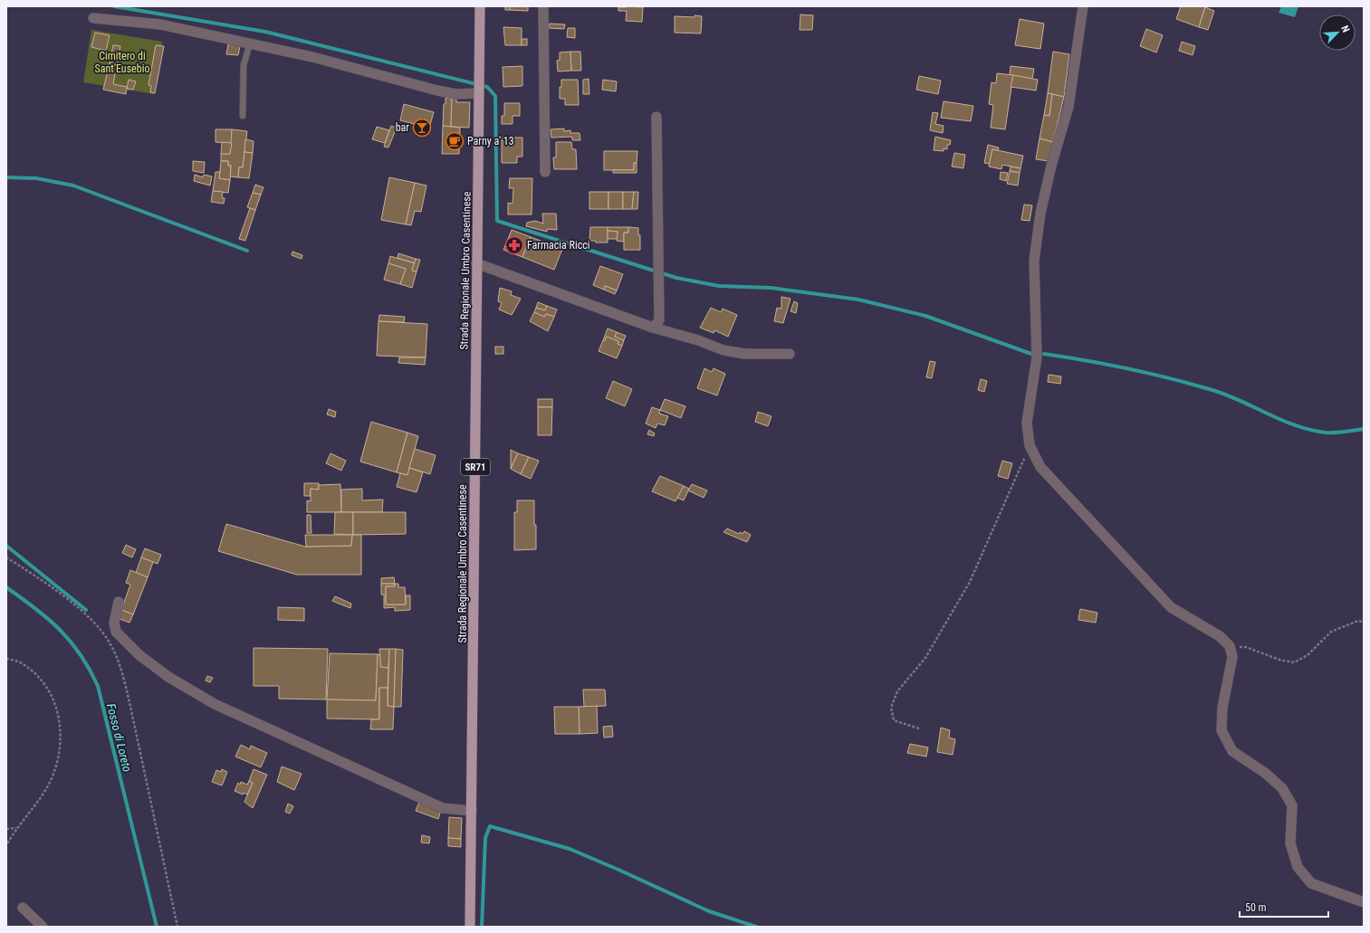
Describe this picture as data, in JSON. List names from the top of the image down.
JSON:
{
  "streets": {
    "main road": ["Strada Regionale Umbro Casentinese", "SR71"]
  },
  "water": ["Fosso di Loreto"],
  "parks": ["Cimitero di Sant'Eusebio"],
  "places": {
    "bar": ["bar"],
    "cafe": ["Parny a' 13"],
    "pharmacy": ["Farmacia Ricci"]
  },
  "scale_bar": "50 m",
  "north": "top right"
}
